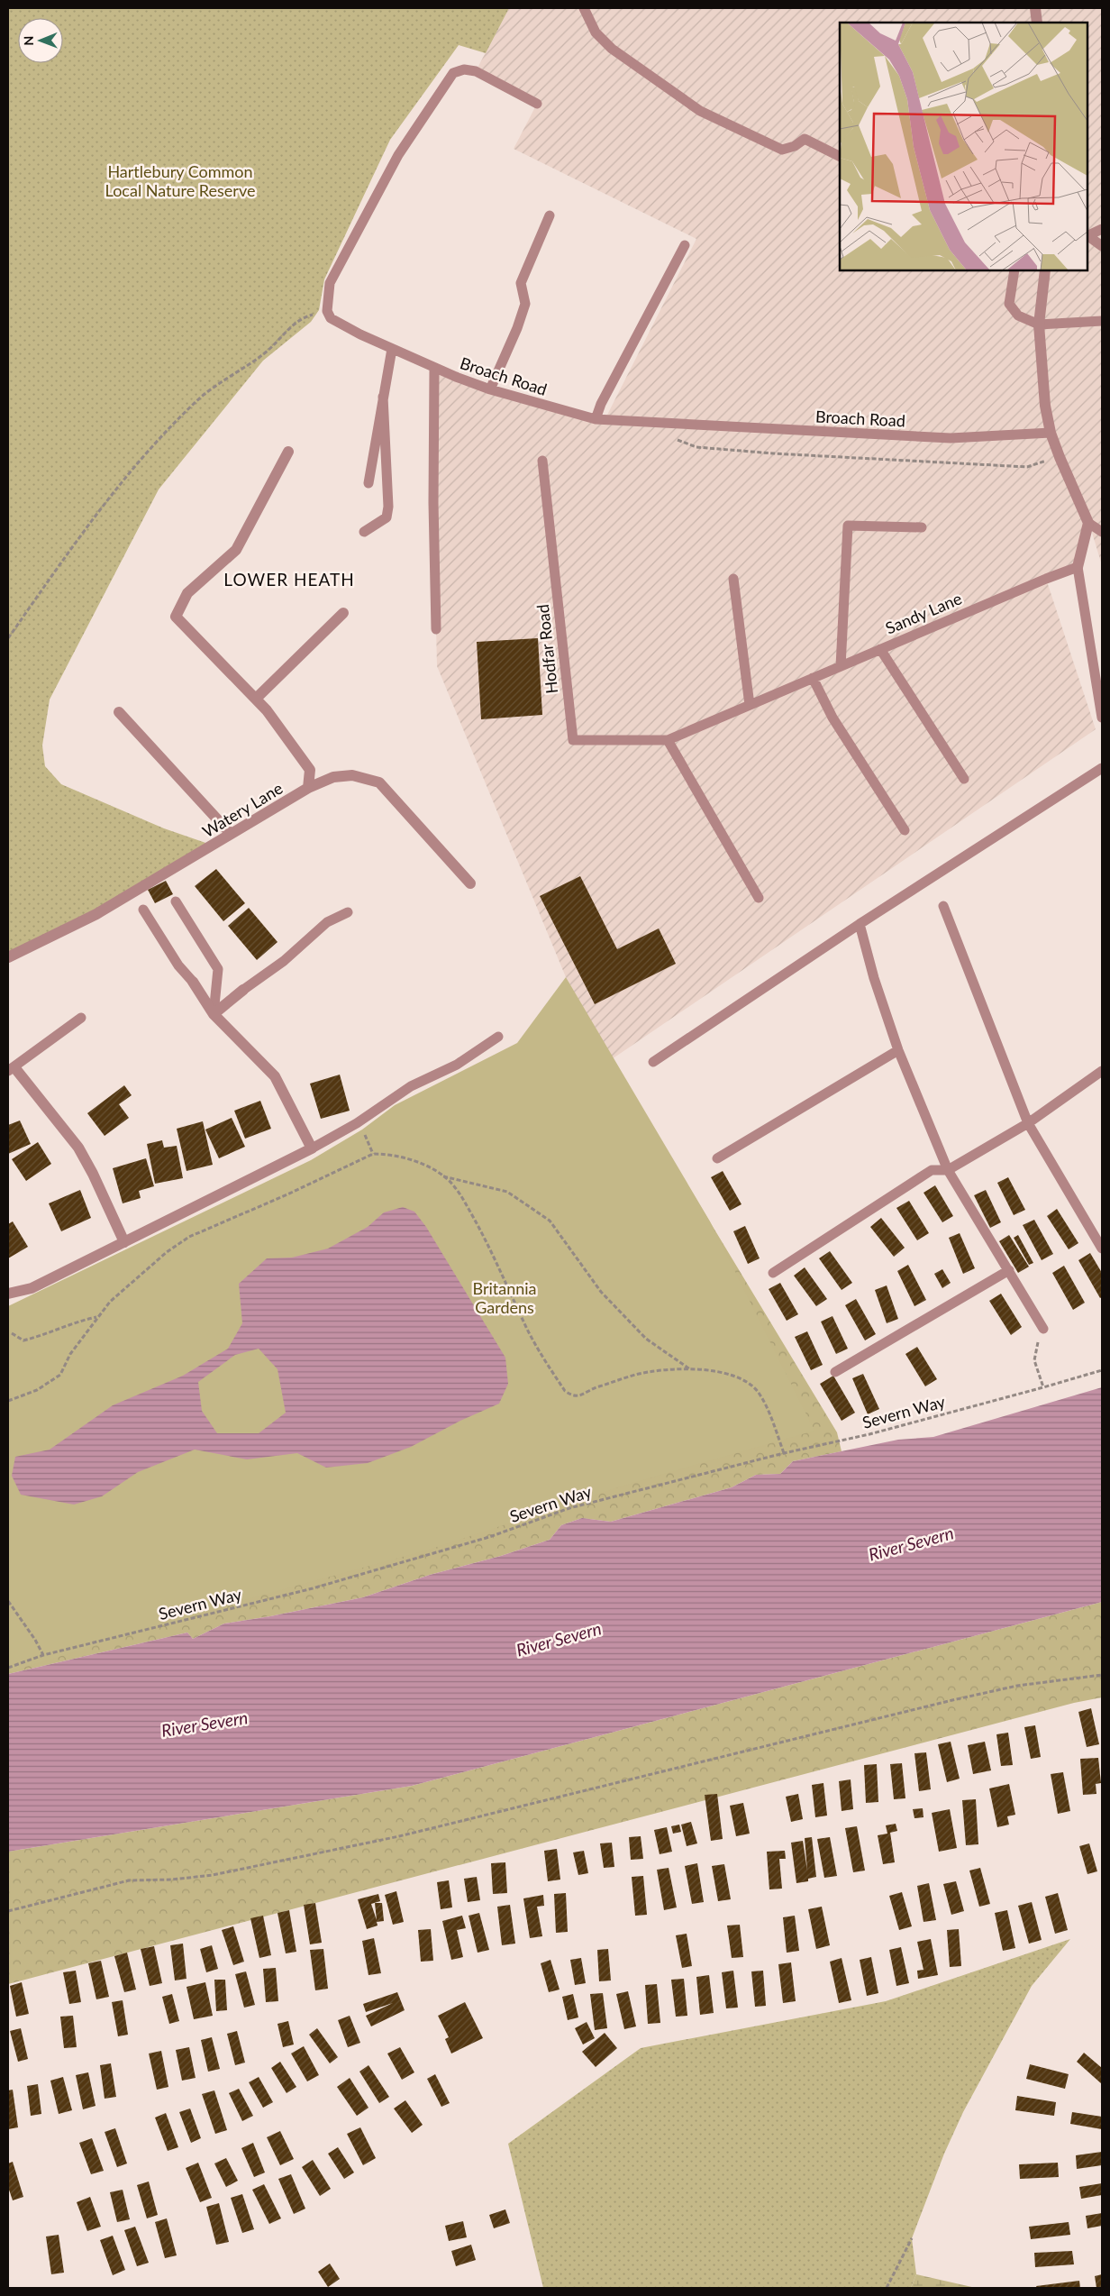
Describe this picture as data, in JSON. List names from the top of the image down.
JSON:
{
  "streets": {
    "street": ["Watery Lane"],
    "lane": ["Broach Road", "Sandy Lane", "Hodfar Road"],
    "path": ["Severn Way"]
  },
  "crossings": [
    ["Sandy Lane", "Hodfar Road"]
  ],
  "districts": ["LOWER HEATH"],
  "water": ["River Severn"],
  "parks": ["Hartlebury Common Local Nature Reserve", "Britannia Gardens"],
  "north": "left"
}
